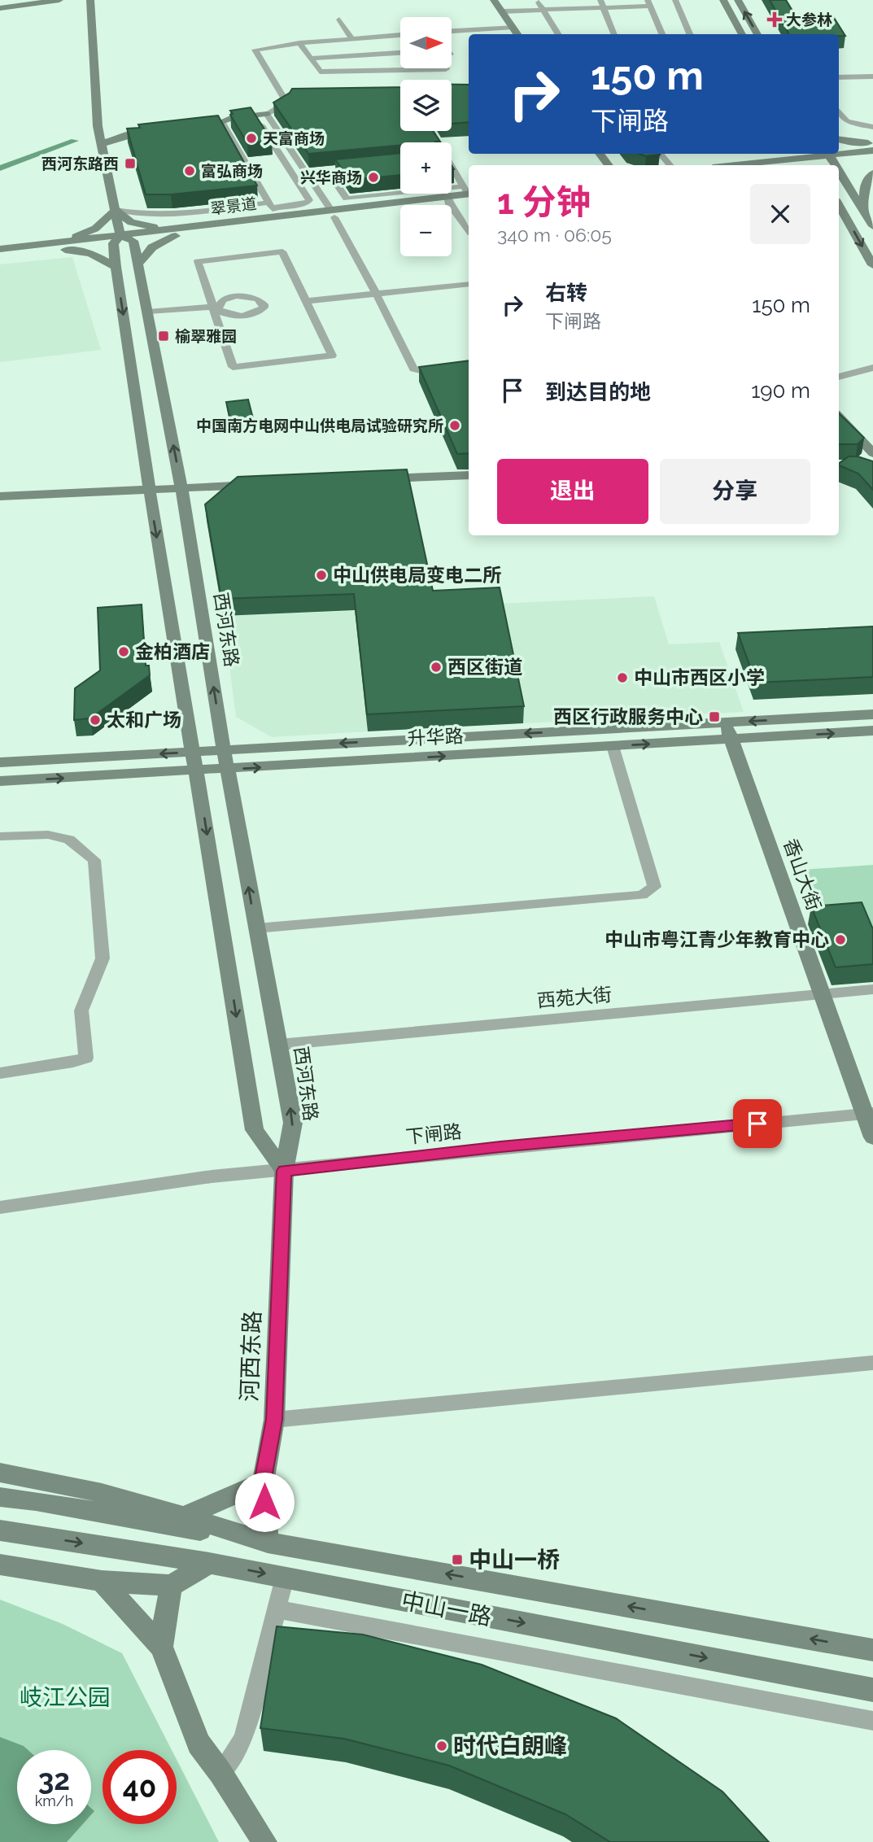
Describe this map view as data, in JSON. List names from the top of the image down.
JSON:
{
  "streets": {
    "street": [
      "翠景道",
      "西河东路",
      "升华路",
      "香山大街",
      "西苑大街",
      "下闸路",
      "河西东路",
      "中山一路"
    ]
  },
  "crossings": [
    ["翠景道", "西河东路"],
    ["西河东路", "升华路"],
    ["西河东路", "西苑大街"],
    ["西河东路", "下闸路"],
    ["西河东路", "河西东路"],
    ["升华路", "香山大街"],
    ["香山大街", "西苑大街"],
    ["香山大街", "下闸路"],
    ["下闸路", "河西东路"],
    ["河西东路", "中山一路"]
  ],
  "parks": ["岐江公园"],
  "places": {
    "health": ["大参林"],
    "other": [
      "天富商场",
      "富弘商场",
      "兴华商场",
      "中国南方电网中山供电局试验研究所",
      "中山供电局变电二所",
      "金柏酒店",
      "西区街道",
      "中山市西区小学",
      "太和广场",
      "中山市粤江青少年教育中心",
      "时代白朗峰"
    ],
    "transit": [
      "西河东路西",
      "榆翠雅园",
      "西区行政服务中心",
      "中山一桥"
    ]
  },
  "north": "right",
  "page": {
    "map_buttons": ["+", "−"],
    "turn": ["150 m", "下闸路"],
    "heading": ["1 分钟", "340 m · 06:05"],
    "list": [
      {
        "name": "右转",
        "note": "下闸路",
        "value": "150 m"
      },
      {
        "name": "到达目的地",
        "value": "190 m"
      }
    ],
    "buttons": ["退出", "分享"],
    "speed": "32 km/h",
    "limit": "40"
  }
}
